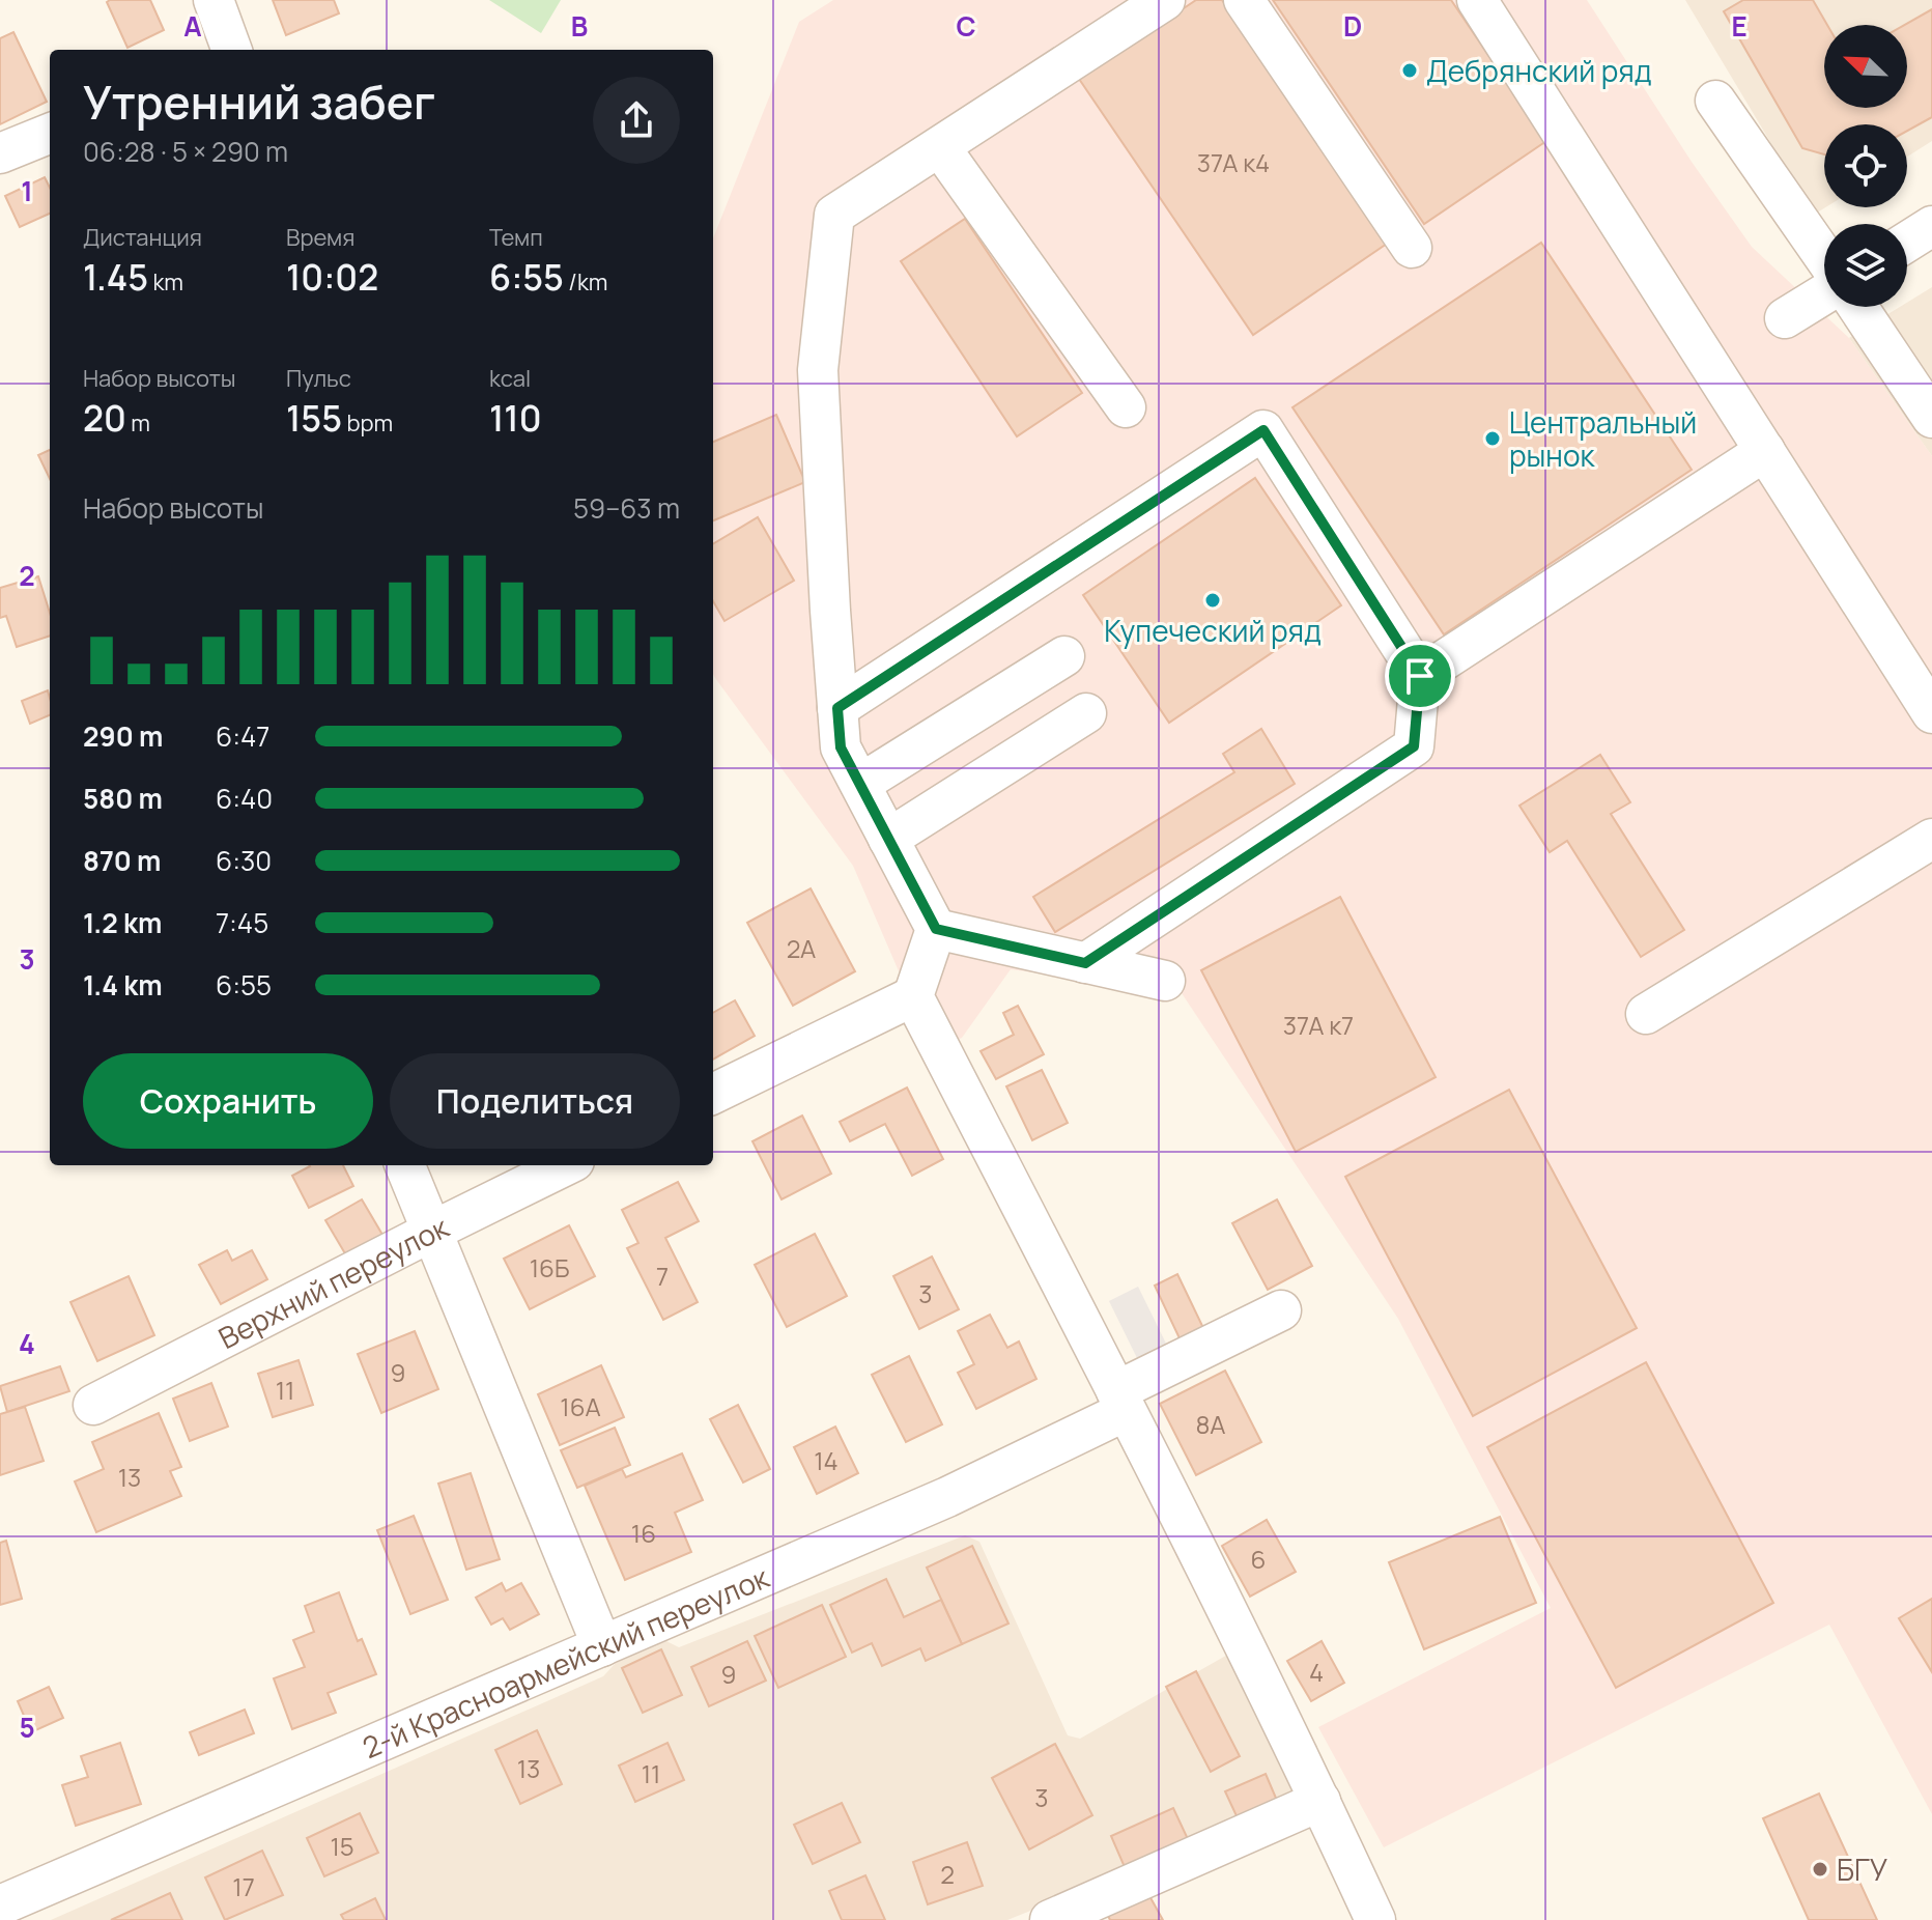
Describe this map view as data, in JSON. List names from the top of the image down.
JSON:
{
  "streets": {
    "street": ["Верхний переулок", "2-й Красноармейский переулок"]
  },
  "places": [
    "Дебрянский ряд",
    "Центральный рынок",
    "Купеческий ряд",
    "БГУ"
  ],
  "house_numbers": [
    "37А к4",
    "2А",
    "37А к7",
    "16Б",
    "7",
    "3",
    "9",
    "11",
    "16А",
    "8А",
    "14",
    "13",
    "16",
    "6",
    "4",
    "9",
    "13",
    "11",
    "3",
    "15",
    "2",
    "17"
  ],
  "north": "top left",
  "page": {
    "heading": ["Утренний забег", "06:28 · 5 × 290 m"],
    "stats": [
      ["Дистанция", "1.45 km"],
      ["Время", "10:02"],
      ["Темп", "6:55 /km"],
      ["Набор высоты", "20 m"],
      ["Пульс", "155 bpm"],
      ["kcal", "110"]
    ],
    "chart": ["Набор высоты", "59–63 m"],
    "list": [
      {
        "name": "290 m",
        "note": "6:47"
      },
      {
        "name": "580 m",
        "note": "6:40"
      },
      {
        "name": "870 m",
        "note": "6:30"
      },
      {
        "name": "1.2 km",
        "note": "7:45"
      },
      {
        "name": "1.4 km",
        "note": "6:55"
      }
    ],
    "buttons": ["Сохранить", "Поделиться"]
  },
  "grid": {
    "columns": [
      "A",
      "B",
      "C",
      "D",
      "E"
    ],
    "rows": [
      "1",
      "2",
      "3",
      "4",
      "5"
    ]
  }
}
